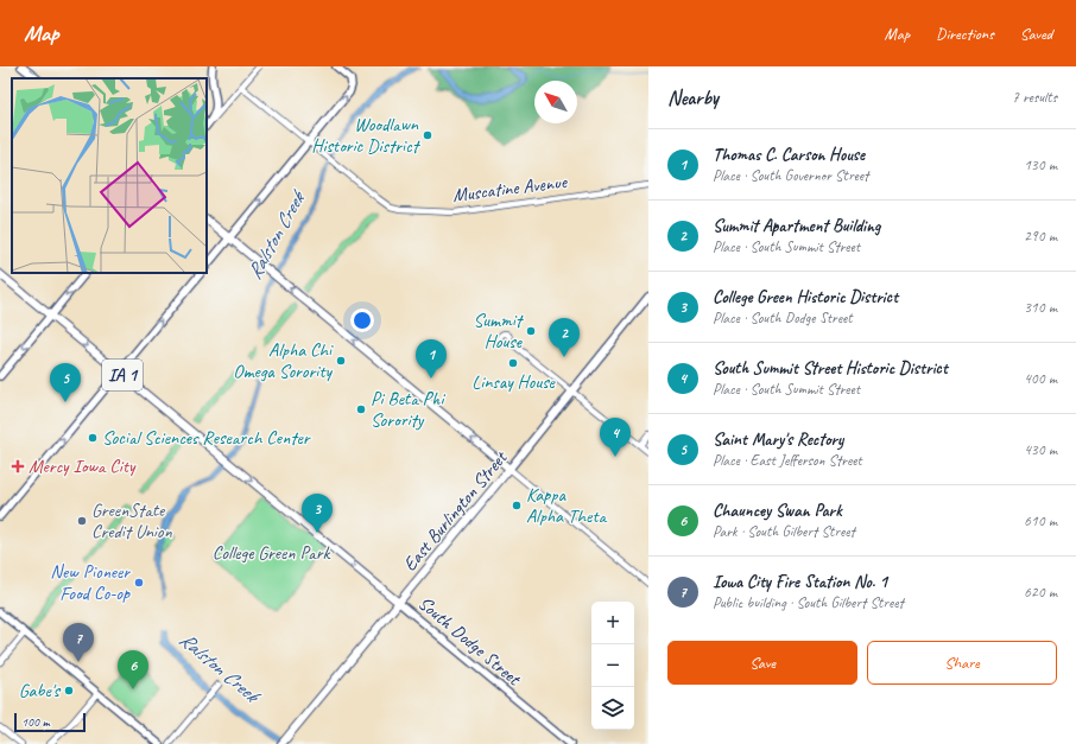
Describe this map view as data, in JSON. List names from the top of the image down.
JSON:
{
  "streets": {
    "main road": ["IA 1", "East Burlington Street", "South Dodge Street"],
    "street": ["Muscatine Avenue"]
  },
  "crossings": [
    ["IA 1", "South Dodge Street"],
    ["East Burlington Street", "South Dodge Street"]
  ],
  "one_way": ["South Dodge Street"],
  "water": ["Ralston Creek"],
  "parks": ["College Green Park"],
  "places": {
    "other": [
      "Woodlawn Historic District",
      "Summit House",
      "Alpha Chi Omega Sorority",
      "Linsay House",
      "Pi Beta Phi Sorority",
      "Social Sciences Research Center",
      "Kappa Alpha Theta",
      "GreenState Credit Union",
      "New Pioneer Food Co-op",
      "Gabe's"
    ],
    "health": ["Mercy Iowa City"]
  },
  "scale_bar": "100 m",
  "north": "top left",
  "page": {
    "header": "Map",
    "nav": ["Map", "Directions", "Saved"],
    "heading": ["Nearby", "7 results"],
    "list": [
      {
        "mark": "1",
        "name": "Thomas C. Carson House",
        "note": "Place · South Governor Street",
        "value": "130 m"
      },
      {
        "mark": "2",
        "name": "Summit Apartment Building",
        "note": "Place · South Summit Street",
        "value": "290 m"
      },
      {
        "mark": "3",
        "name": "College Green Historic District",
        "note": "Place · South Dodge Street",
        "value": "310 m"
      },
      {
        "mark": "4",
        "name": "South Summit Street Historic District",
        "note": "Place · South Summit Street",
        "value": "400 m"
      },
      {
        "mark": "5",
        "name": "Saint Mary's Rectory",
        "note": "Place · East Jefferson Street",
        "value": "430 m"
      },
      {
        "mark": "6",
        "name": "Chauncey Swan Park",
        "note": "Park · South Gilbert Street",
        "value": "610 m"
      },
      {
        "mark": "7",
        "name": "Iowa City Fire Station No. 1",
        "note": "Public building · South Gilbert Street",
        "value": "620 m"
      }
    ],
    "pins": [
      "2",
      "1",
      "5",
      "4",
      "3",
      "7",
      "6"
    ],
    "map_buttons": ["+", "−"],
    "buttons": ["Save", "Share"],
    "scale": "100 m"
  }
}
